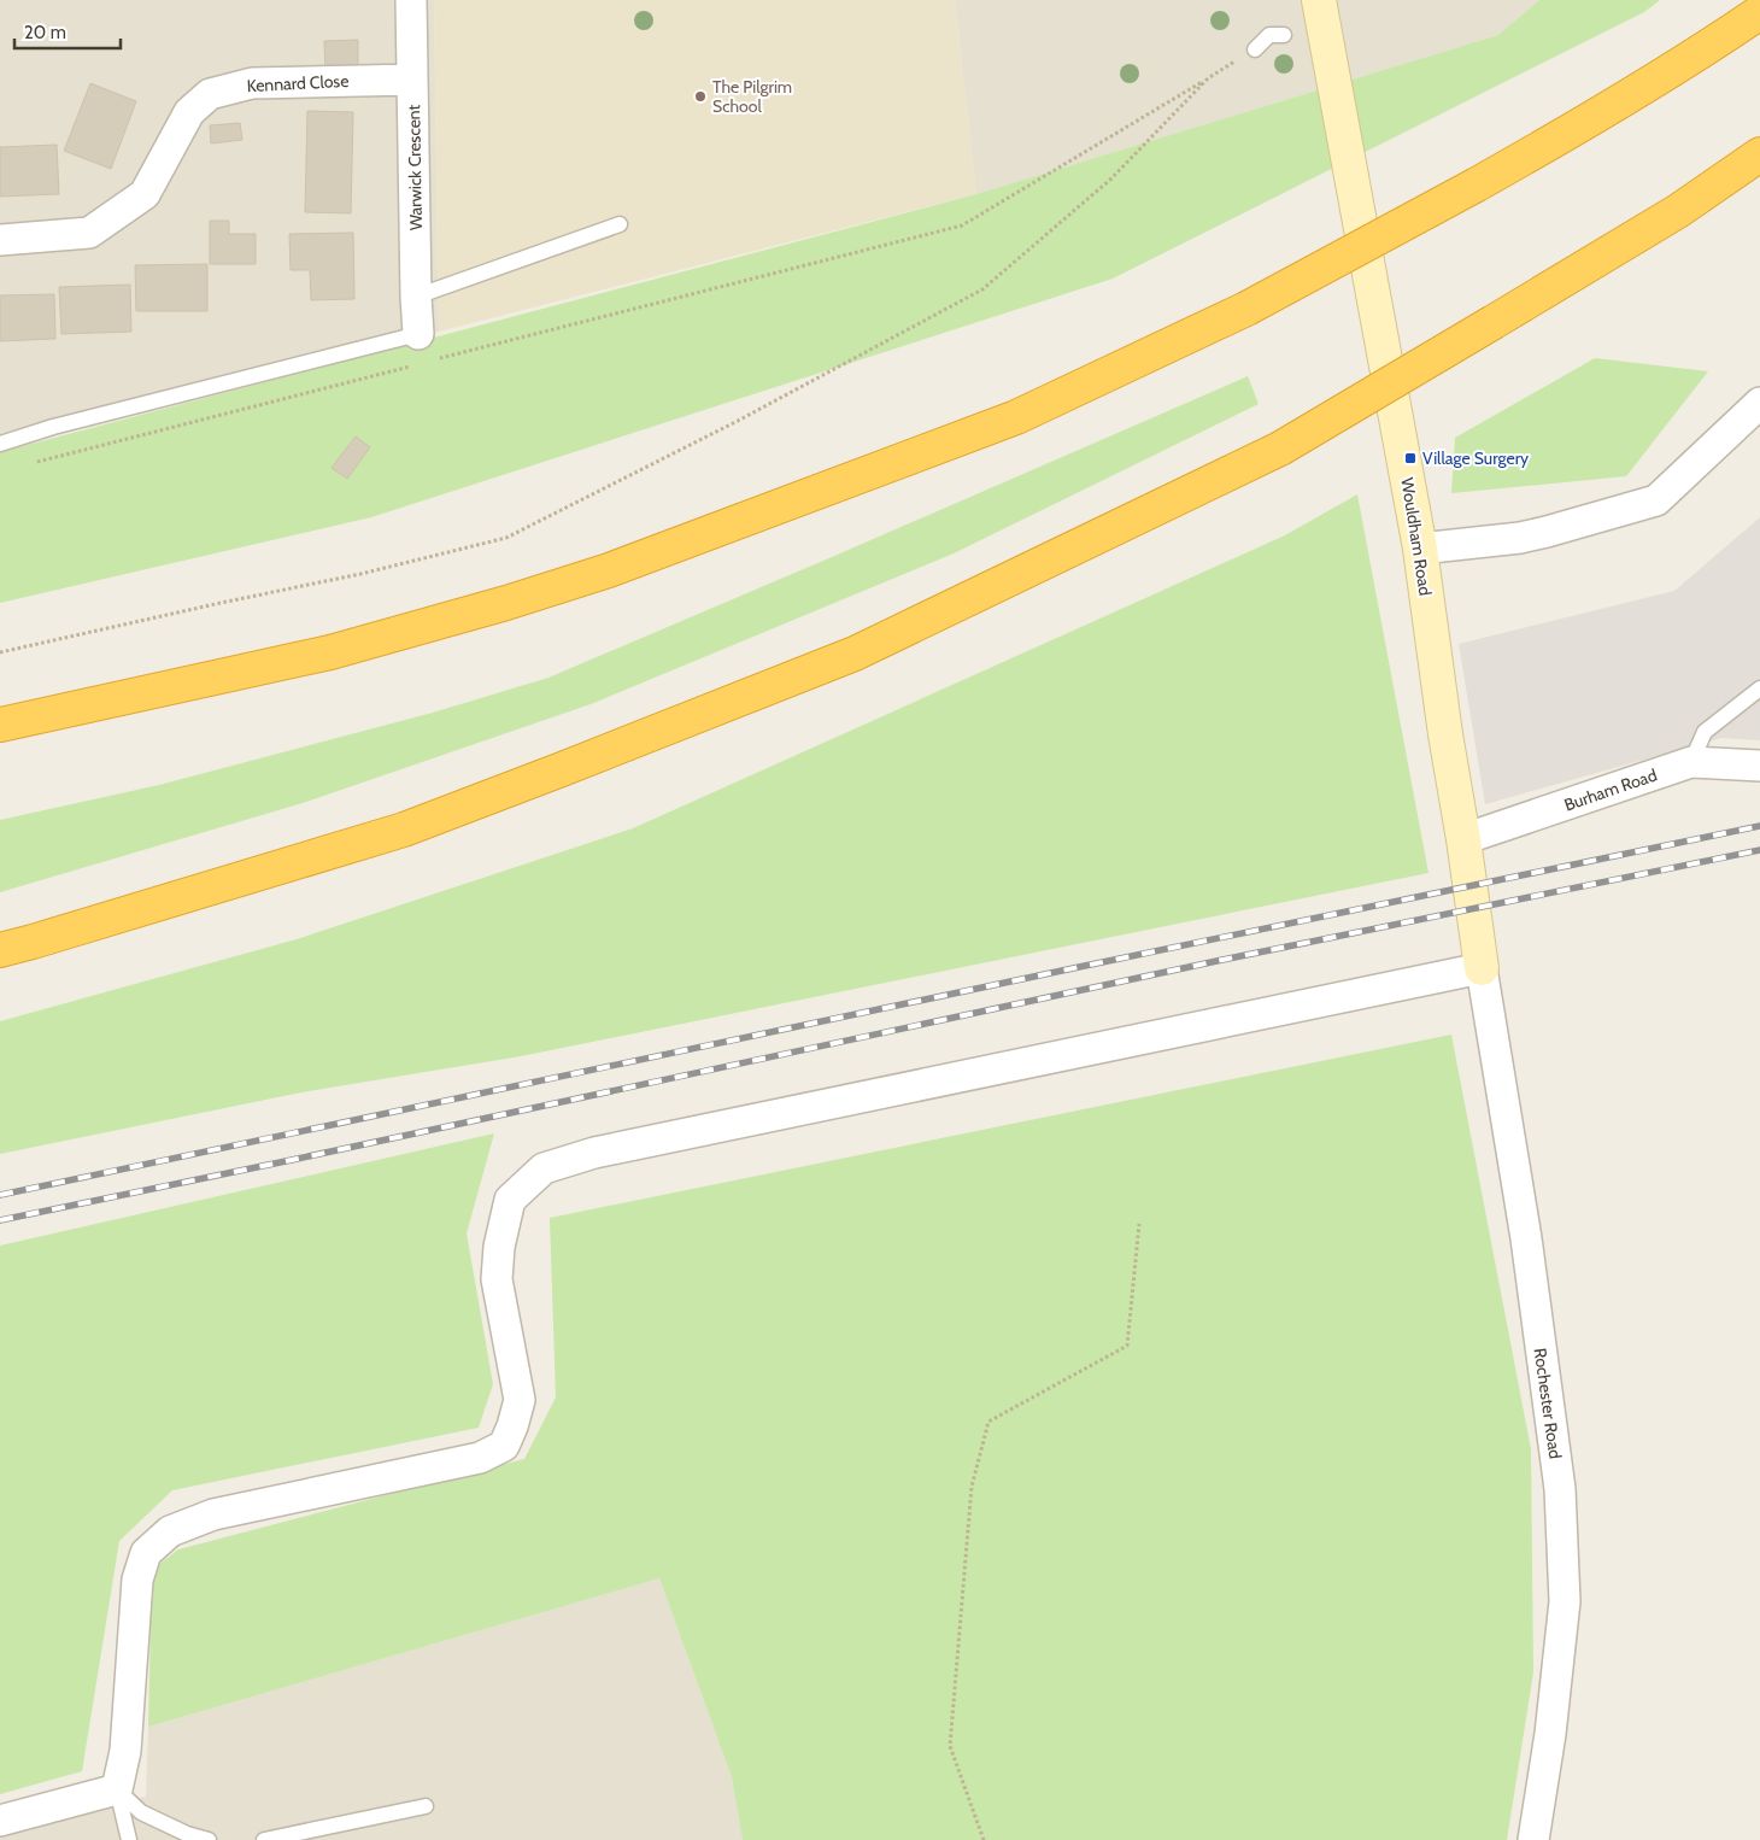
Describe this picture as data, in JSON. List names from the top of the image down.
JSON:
{
  "streets": {
    "street": [
      "Kennard Close",
      "Warwick Crescent",
      "Wouldham Road",
      "Burham Road",
      "Rochester Road"
    ]
  },
  "crossings": [
    ["Kennard Close", "Warwick Crescent"],
    ["Wouldham Road", "Burham Road"],
    ["Wouldham Road", "Rochester Road"]
  ],
  "places": {
    "other": ["The Pilgrim School"],
    "transit": ["Village Surgery"]
  },
  "scale_bar": "20 m"
}
